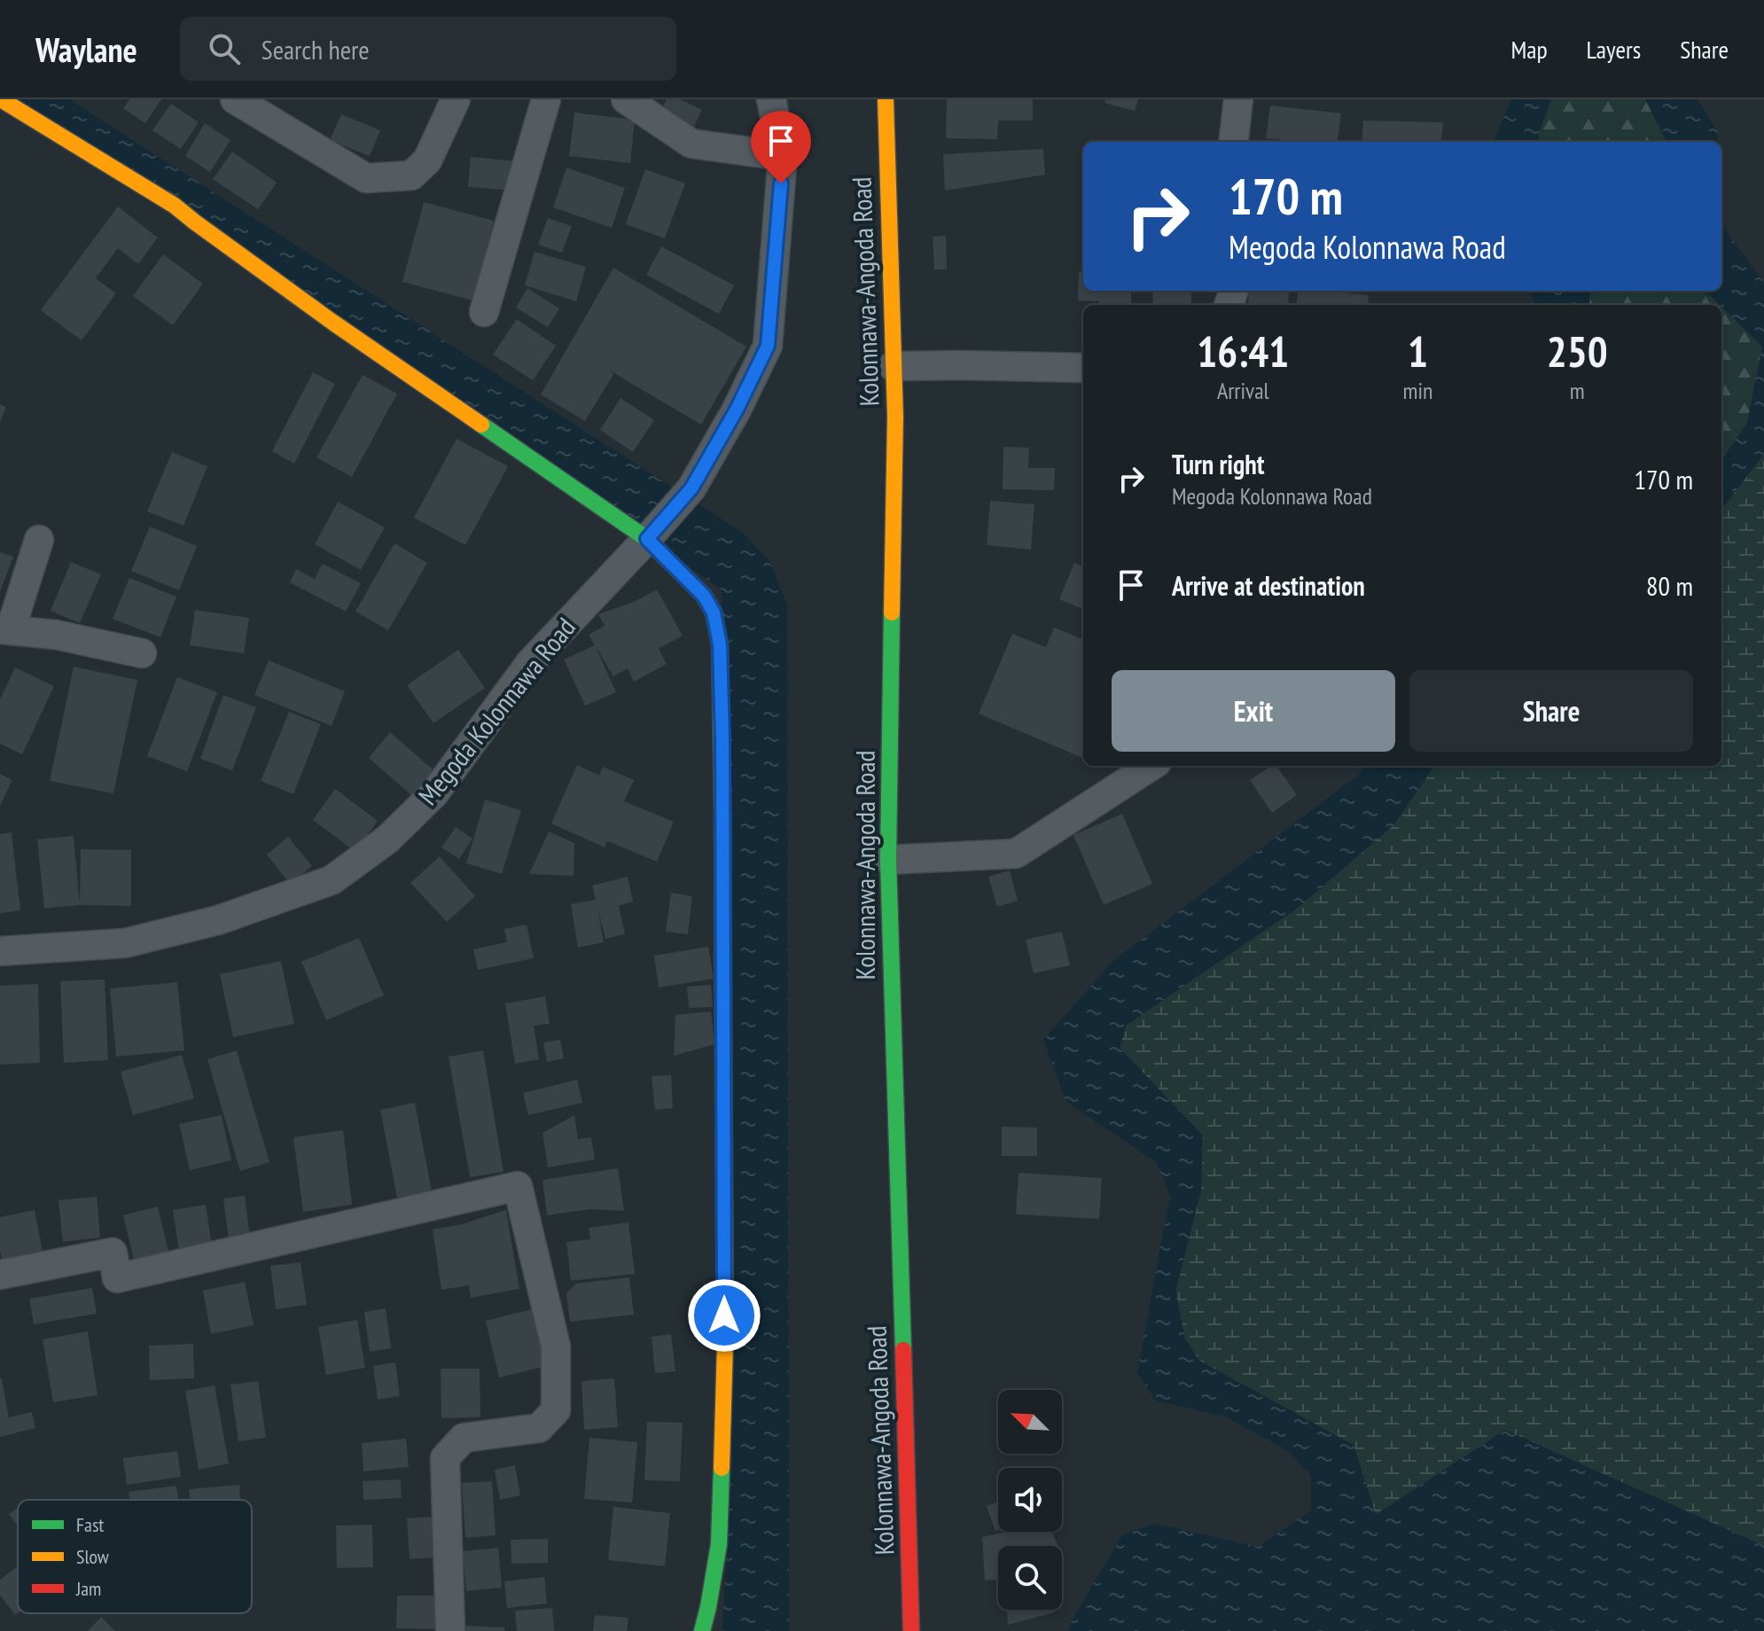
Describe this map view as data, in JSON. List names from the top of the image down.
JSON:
{
  "streets": {
    "street": ["Kolonnawa-Angoda Road", "Megoda Kolonnawa Road"]
  },
  "legend": ["Fast", "Slow", "Jam"],
  "north": "top left",
  "page": {
    "header": "Waylane",
    "search": "Search here",
    "nav": ["Map", "Layers", "Share"],
    "turn": ["170 m", "Megoda Kolonnawa Road"],
    "eta": [
      "16:41",
      "Arrival",
      "1",
      "min",
      "250",
      "m"
    ],
    "list": [
      {
        "name": "Turn right",
        "note": "Megoda Kolonnawa Road",
        "value": "170 m"
      },
      {
        "name": "Arrive at destination",
        "value": "80 m"
      }
    ],
    "buttons": ["Exit", "Share"]
  }
}
